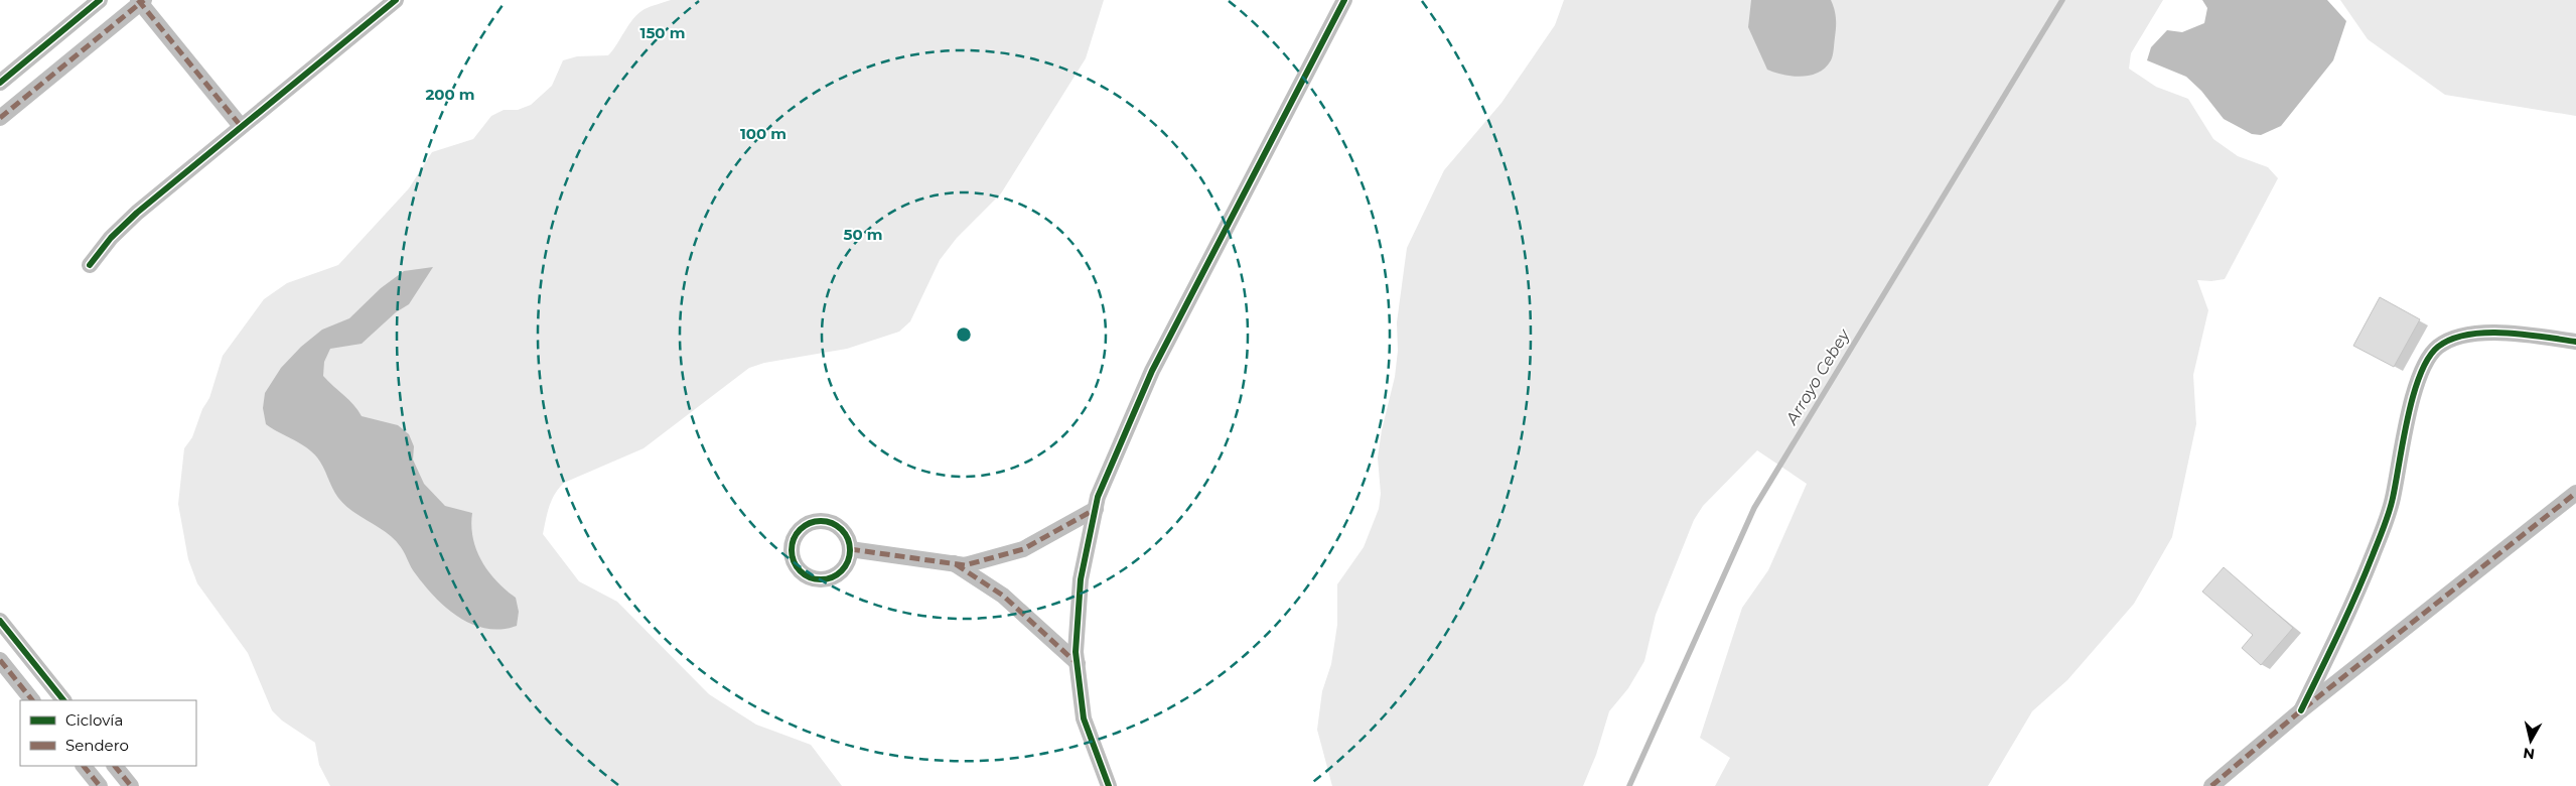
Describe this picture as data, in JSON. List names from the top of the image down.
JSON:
{
  "water": ["Arroyo Cebey"],
  "legend": ["Ciclovía", "Sendero"],
  "north": "bottom",
  "rings": [
    "150 m",
    "200 m",
    "100 m",
    "50 m"
  ]
}
